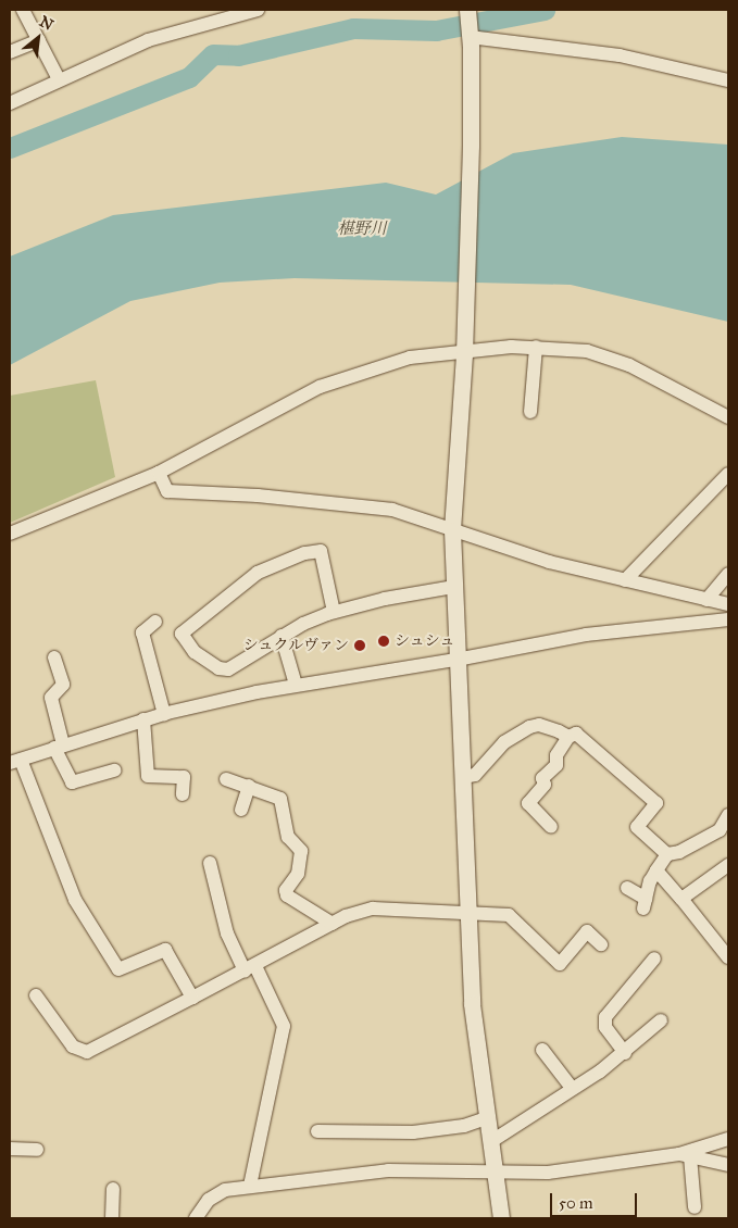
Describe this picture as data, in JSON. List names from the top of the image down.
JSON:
{
  "water": ["椹野川"],
  "places": ["シュシュ", "シュクルヴァン"],
  "scale_bar": "50 m",
  "north": "top right"
}
